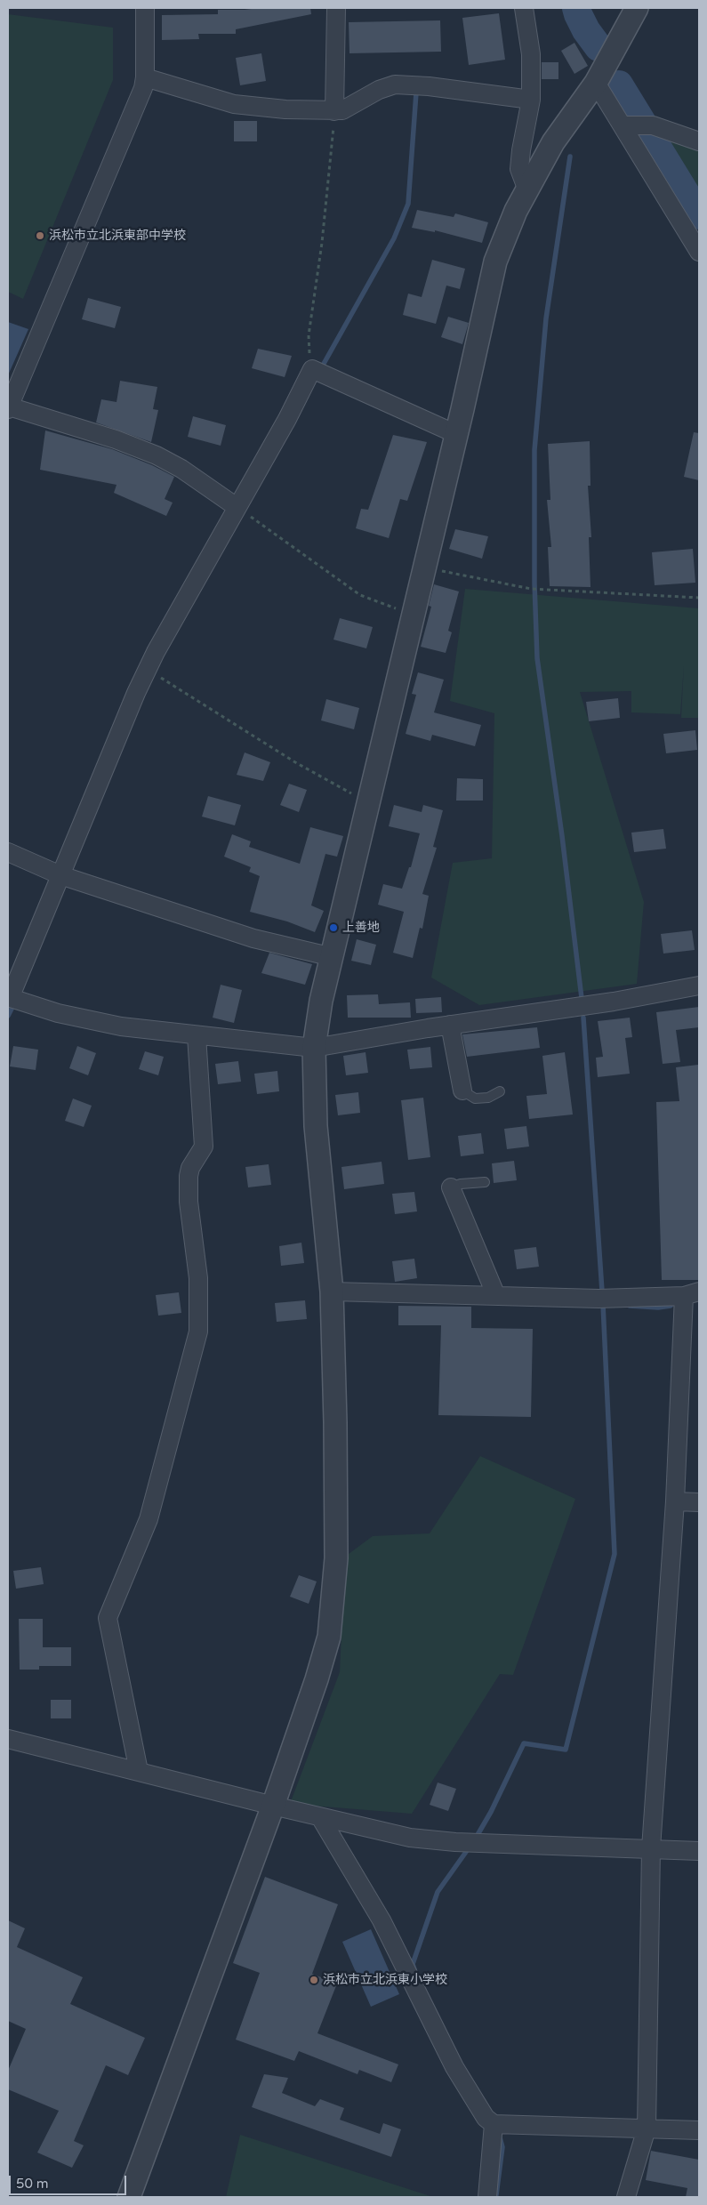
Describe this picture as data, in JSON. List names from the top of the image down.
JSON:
{
  "places": ["浜松市立北浜東部中学校", "上善地", "浜松市立北浜東小学校"],
  "scale_bar": "50 m"
}
